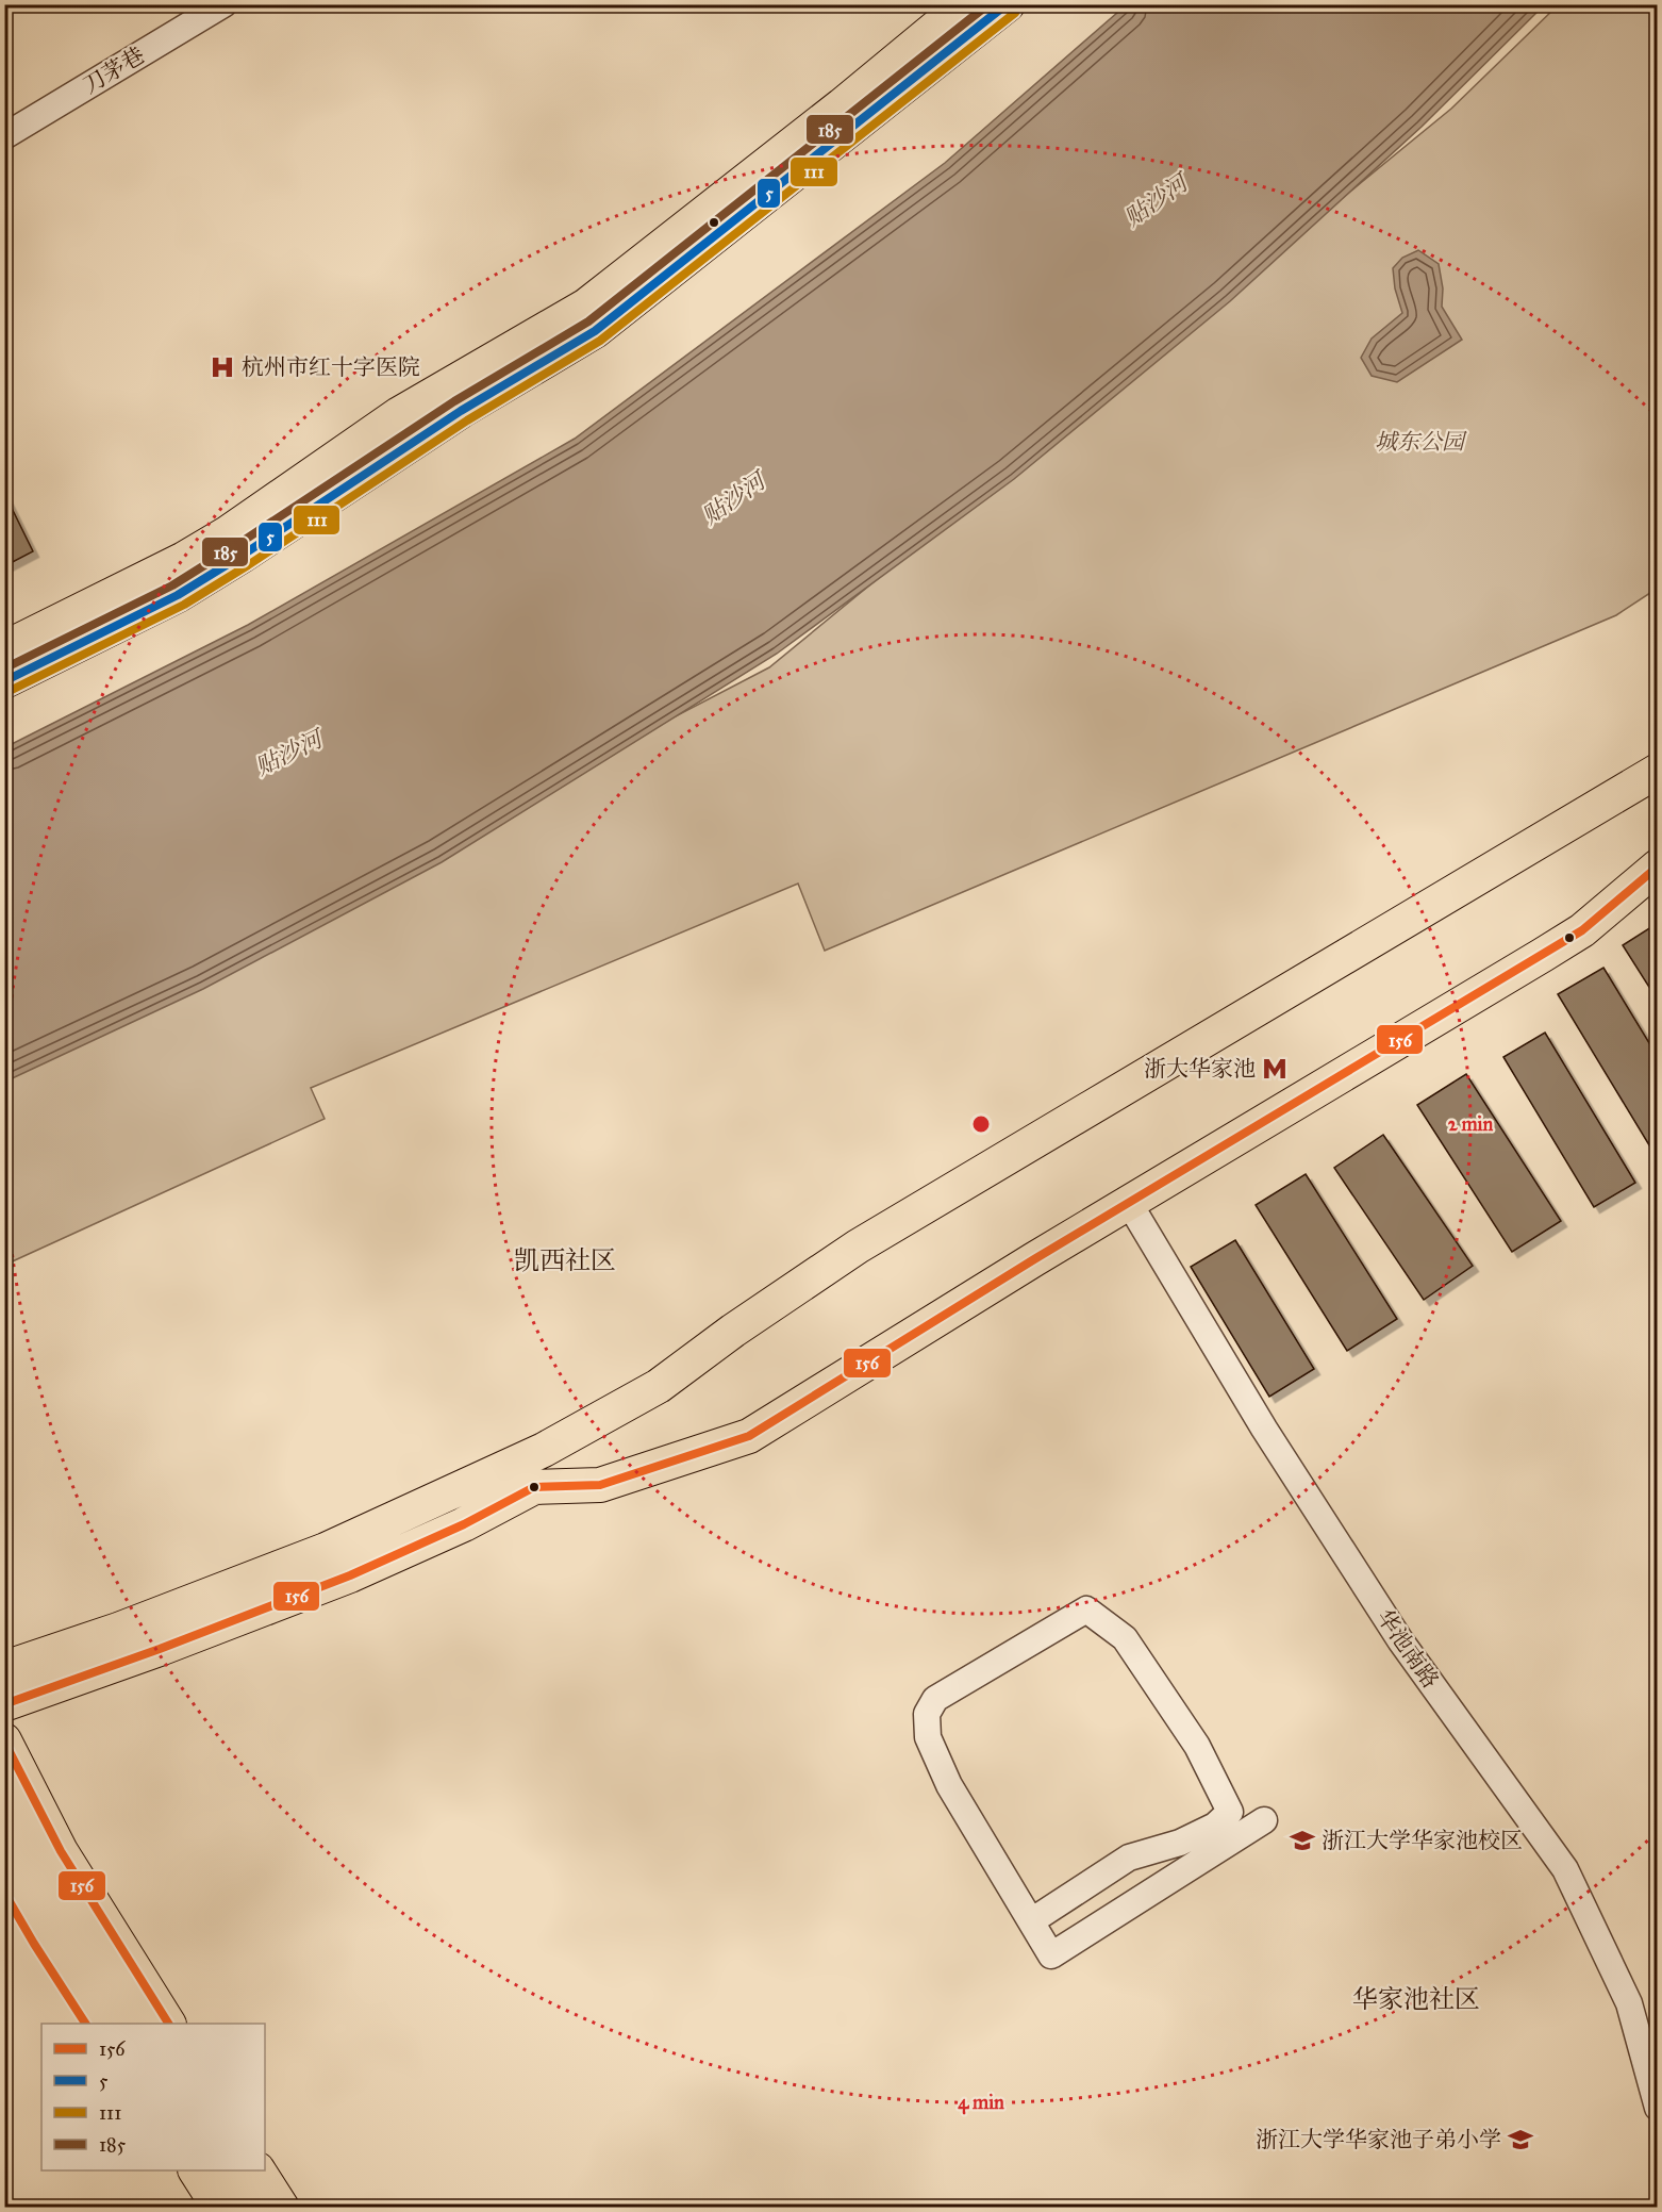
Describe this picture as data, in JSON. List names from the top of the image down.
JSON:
{
  "streets": {
    "street": ["刀茅巷", "华池南路"]
  },
  "districts": ["凯西社区", "华家池社区"],
  "water": ["贴沙河"],
  "parks": ["城东公园"],
  "places": {
    "hospital": ["杭州市红十字医院"],
    "metro station": ["浙大华家池"],
    "school or university": ["浙江大学华家池校区", "浙江大学华家池子弟小学"]
  },
  "lines": [
    "transit line 5",
    "transit line 185",
    "transit line 111",
    "transit line 156"
  ],
  "legend": [
    "156",
    "5",
    "111",
    "185"
  ],
  "rings": ["2 min", "4 min"]
}
